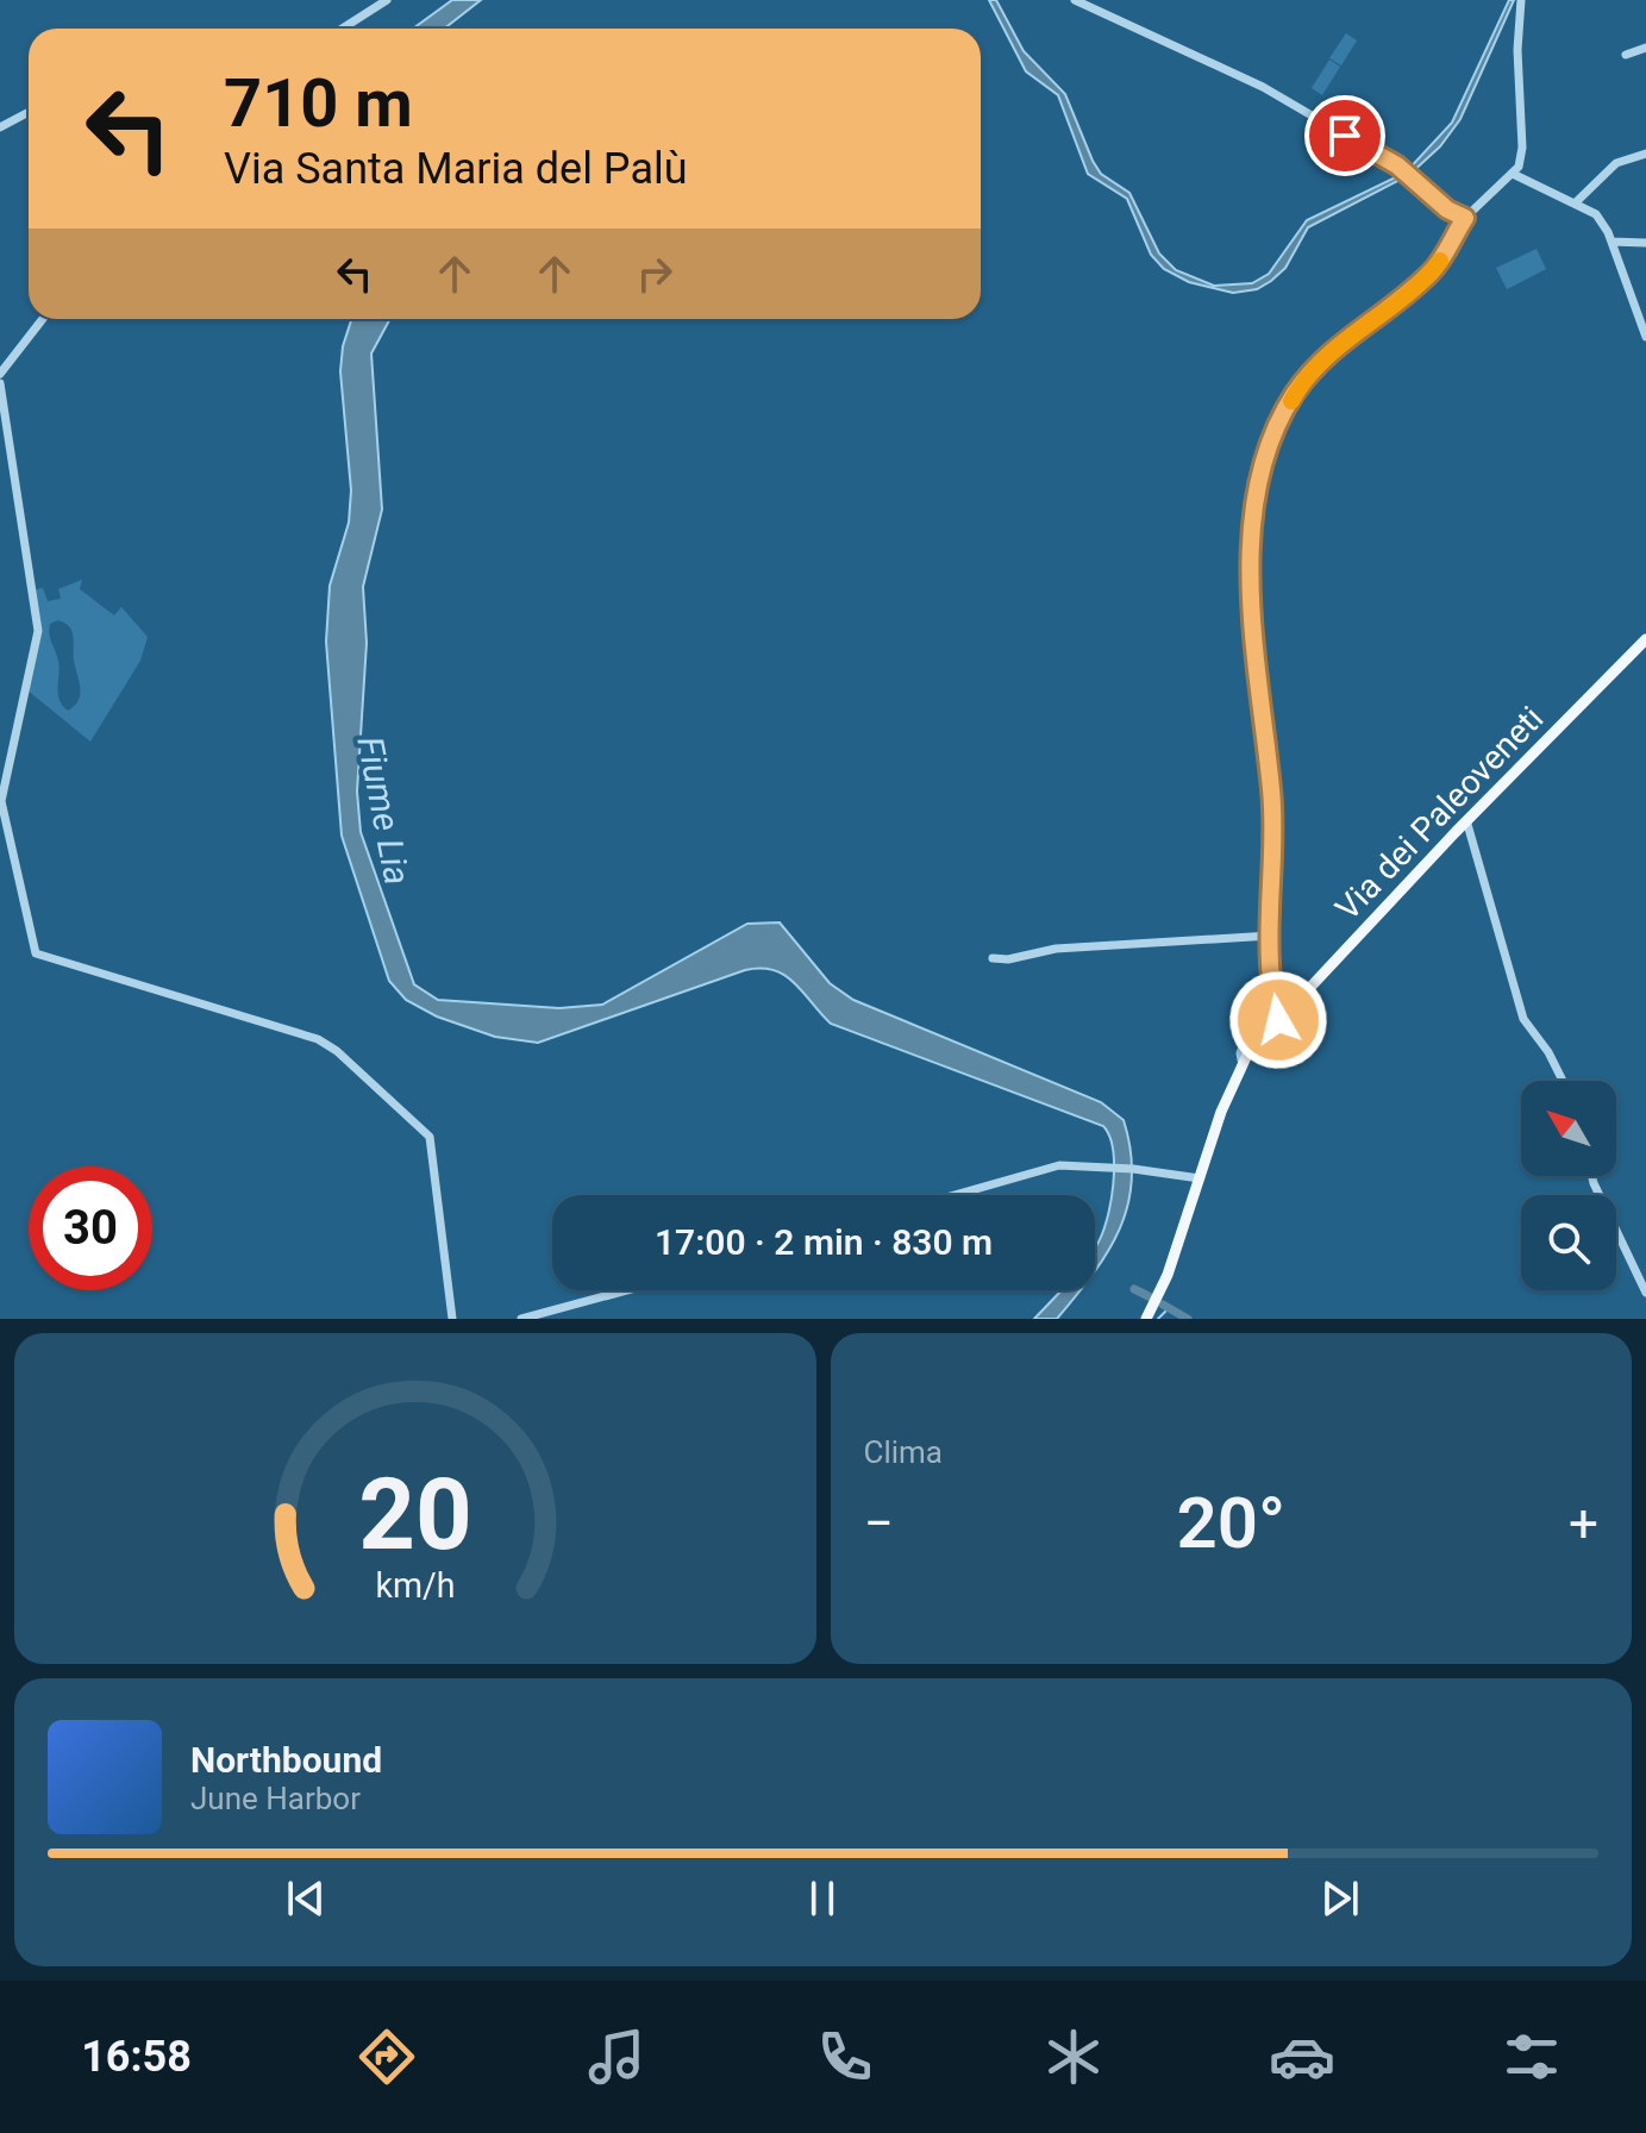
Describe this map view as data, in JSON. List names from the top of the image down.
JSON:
{
  "streets": {
    "main road": ["Via dei Paleoveneti"]
  },
  "water": ["Fiume Lia"],
  "north": "top left",
  "page": {
    "turn": ["710 m", "Via Santa Maria del Palù"],
    "limit": "30",
    "trip": "17:00 · 2 min · 830 m",
    "tile": "Clima",
    "heat": ["−", "20°", "+"],
    "song": ["Northbound", "June Harbor"],
    "tabs": "16:58",
    "gauge": ["20", "km/h"]
  }
}
